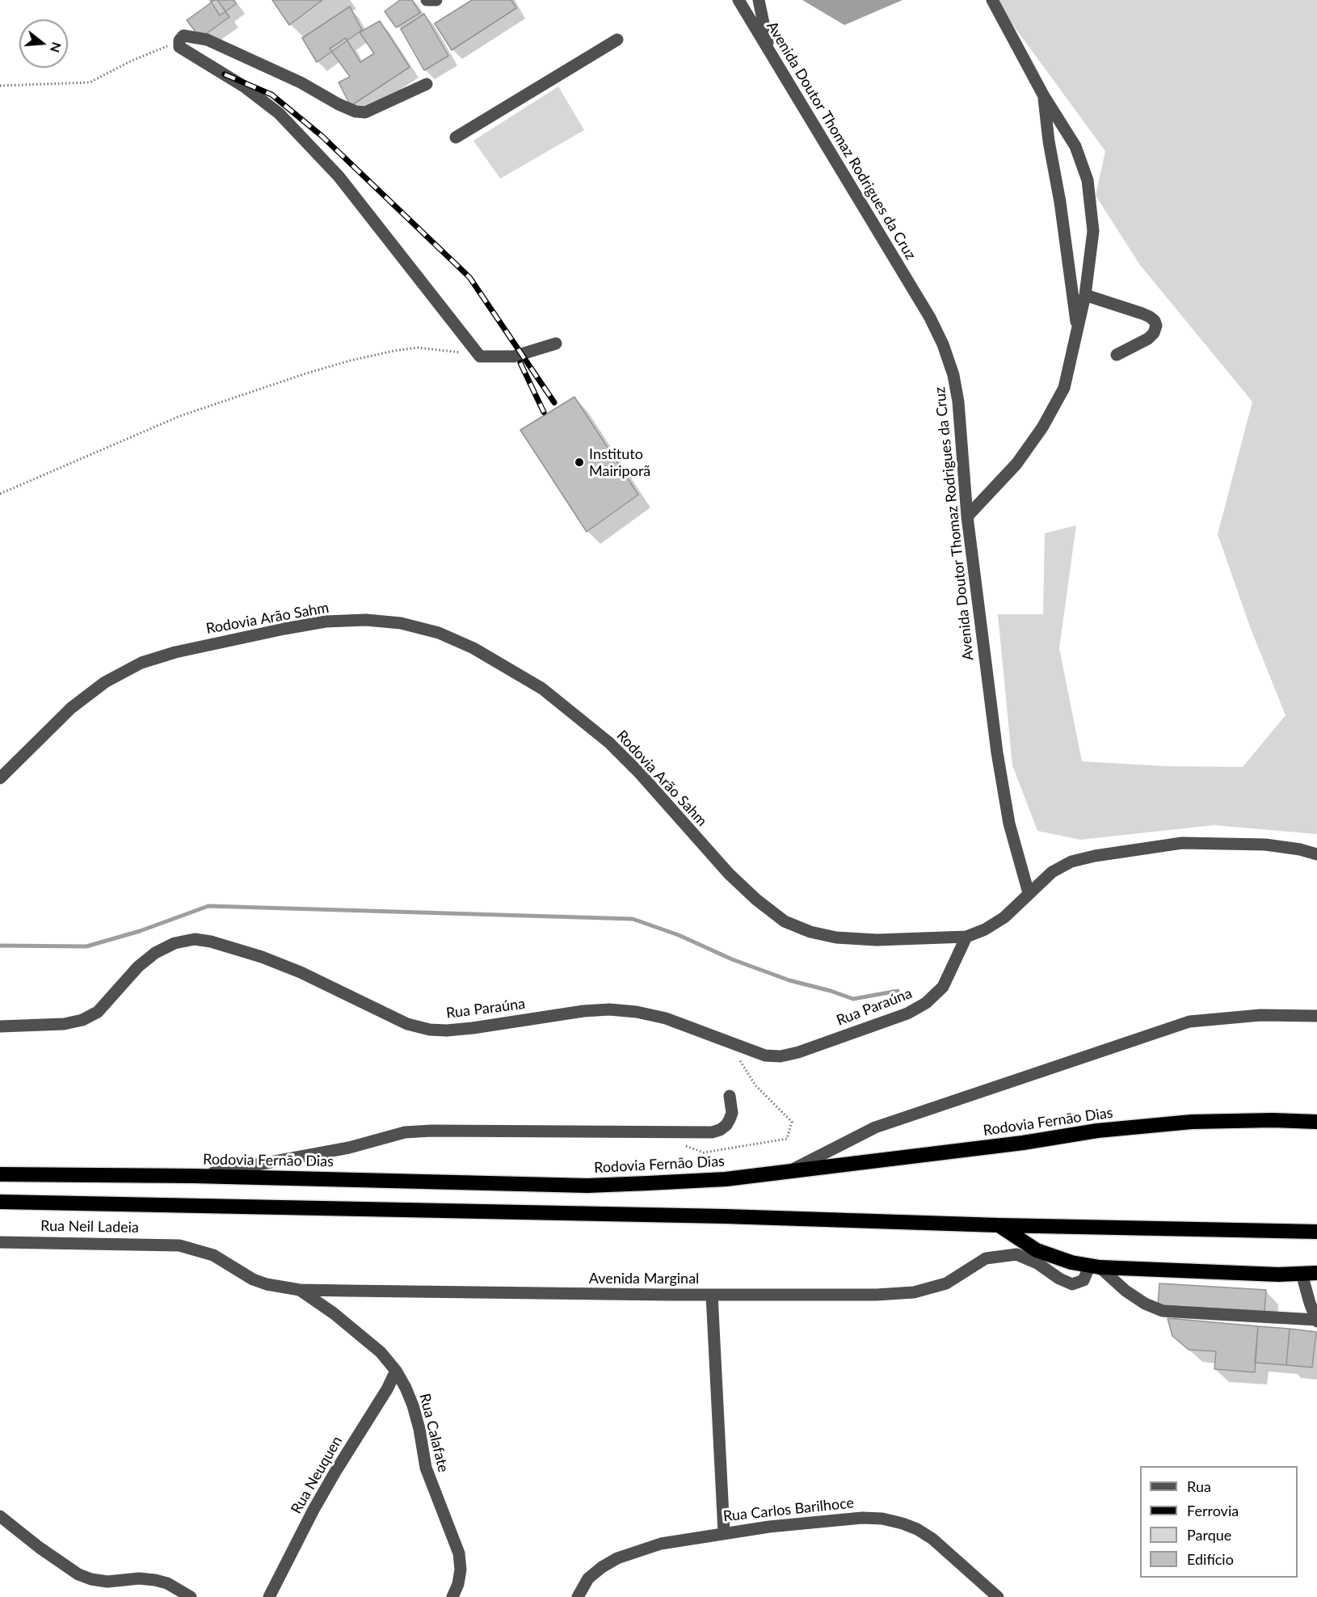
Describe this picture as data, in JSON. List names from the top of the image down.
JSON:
{
  "streets": {
    "highway": ["Rodovia Fernão Dias"],
    "street": [
      "Avenida Doutor Thomaz Rodrigues da Cruz",
      "Rodovia Arão Sahm",
      "Rua Paraúna",
      "Rua Neil Ladeia",
      "Avenida Marginal",
      "Rua Calafate",
      "Rua Neuquen",
      "Rua Carlos Barilhoce"
    ]
  },
  "crossings": [
    ["Avenida Doutor Thomaz Rodrigues da Cruz", "Rodovia Arão Sahm"],
    ["Rodovia Arão Sahm", "Rua Paraúna"],
    ["Rua Neil Ladeia", "Avenida Marginal"],
    ["Avenida Marginal", "Rua Calafate"],
    ["Rua Calafate", "Rua Neuquen"]
  ],
  "places": ["Instituto Mairiporã"],
  "legend": [
    "Rua",
    "Ferrovia",
    "Parque",
    "Edifício"
  ],
  "north": "right"
}
